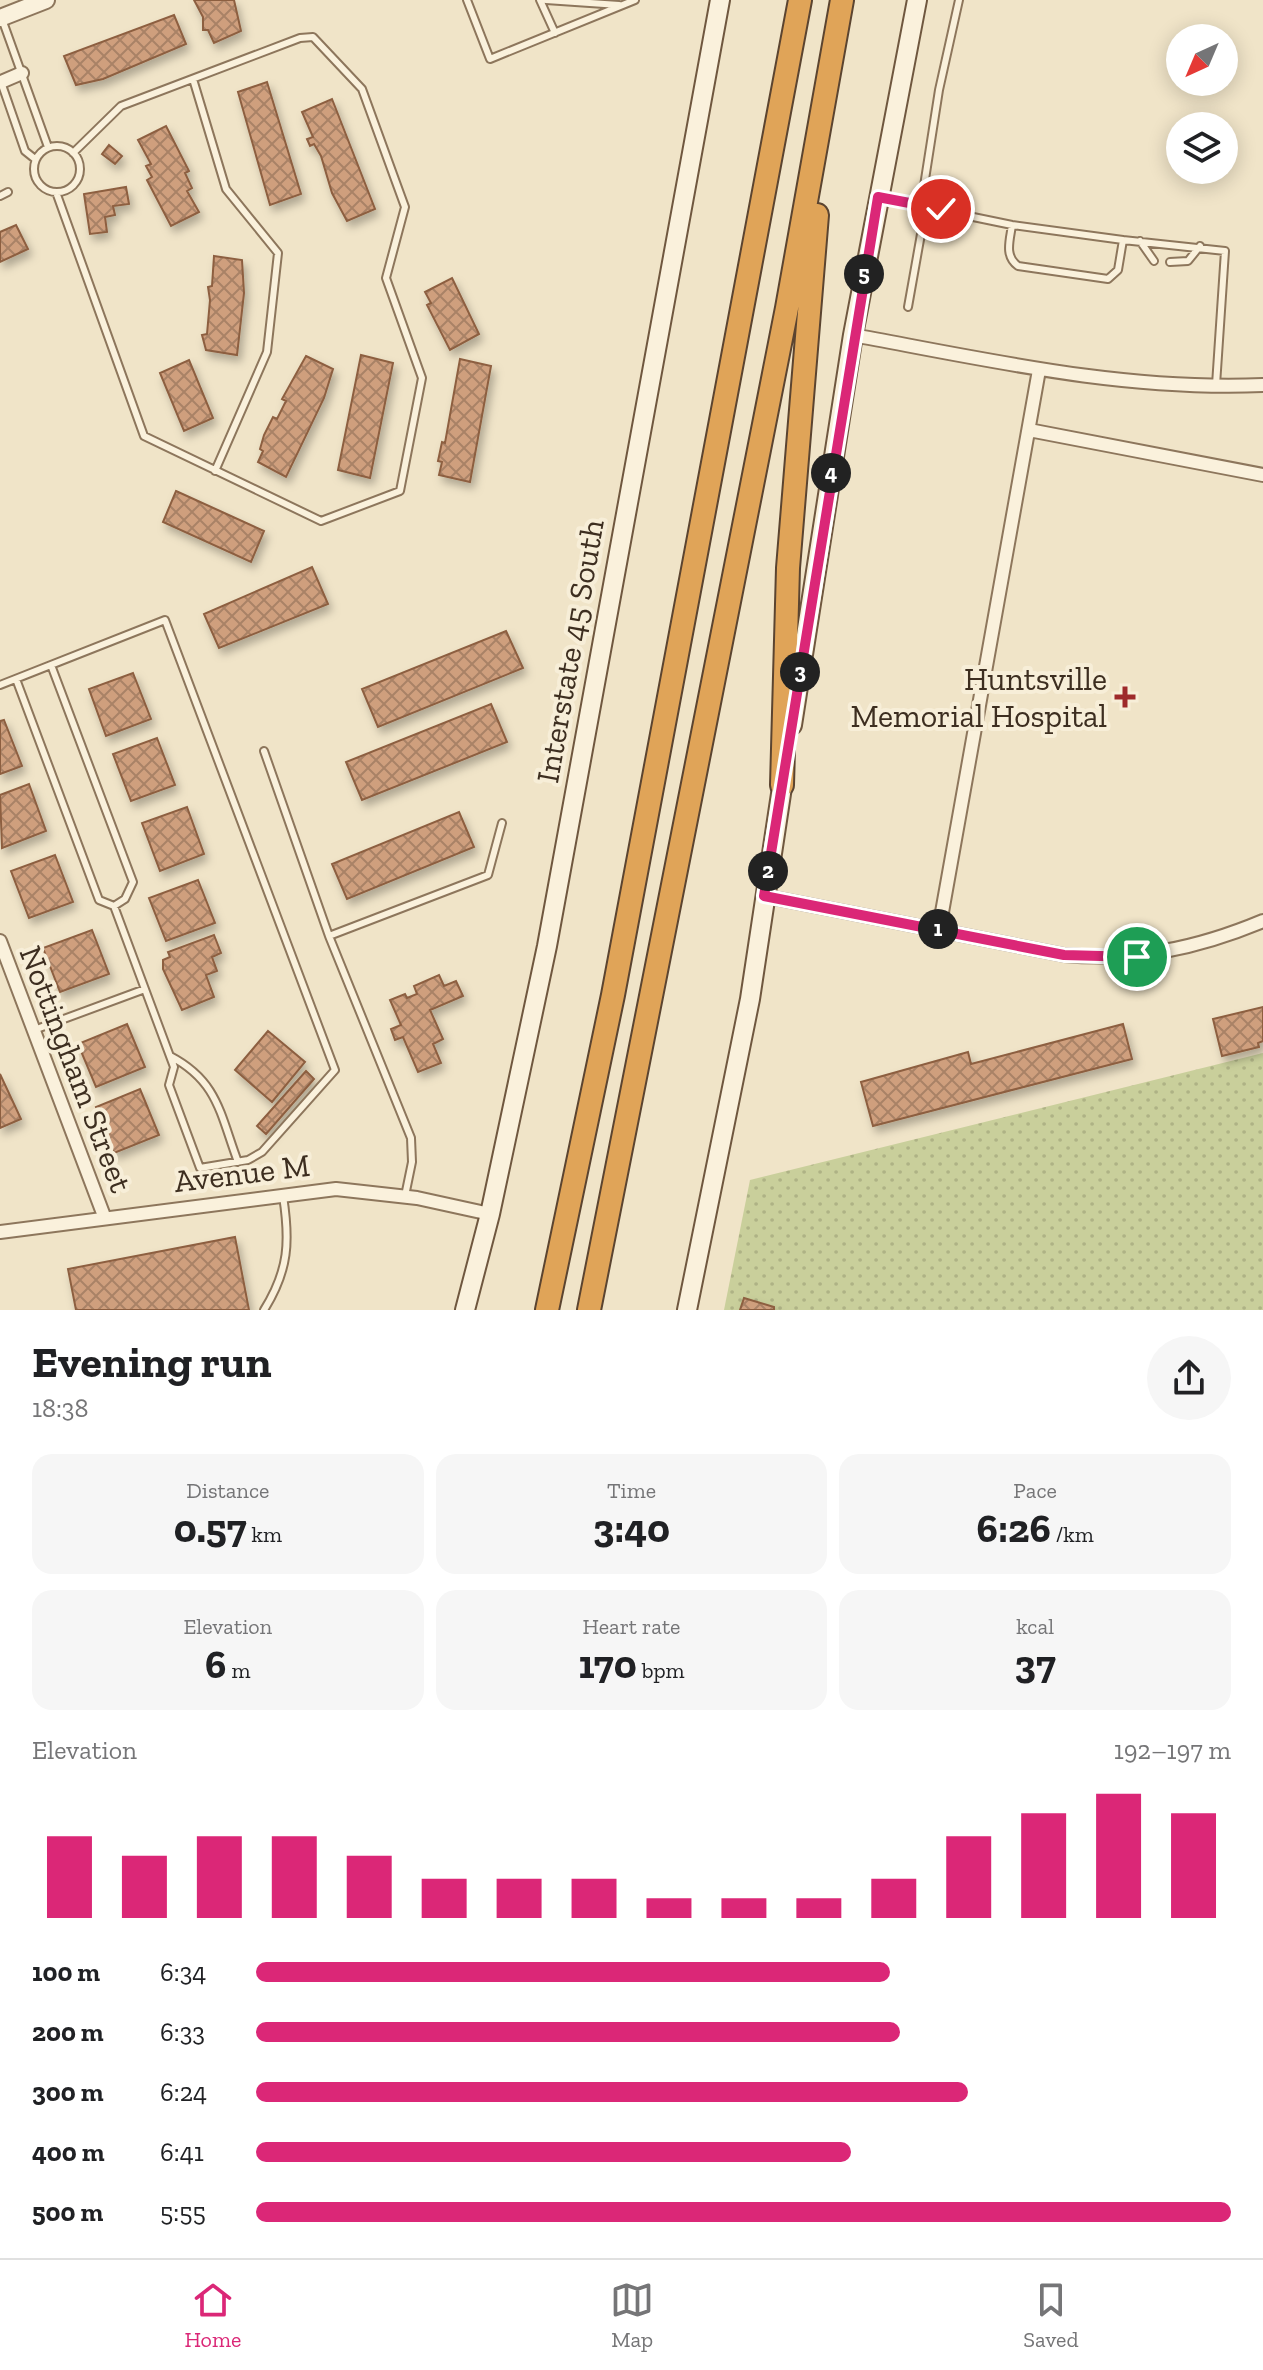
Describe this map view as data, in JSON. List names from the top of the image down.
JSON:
{
  "streets": {
    "main road": ["Interstate 45 South"],
    "street": ["Nottingham Street", "Avenue M"]
  },
  "crossings": [
    ["Interstate 45 South", "Avenue M"],
    ["Nottingham Street", "Avenue M"]
  ],
  "places": {
    "health": ["Huntsville Memorial Hospital"]
  },
  "north": "bottom left",
  "page": {
    "pins": [
      "5",
      "4",
      "3",
      "2",
      "1"
    ],
    "heading": ["Evening run", "18:38"],
    "stats": [
      ["Distance", "0.57 km"],
      ["Time", "3:40"],
      ["Pace", "6:26 /km"],
      ["Elevation", "6 m"],
      ["Heart rate", "170 bpm"],
      ["kcal", "37"]
    ],
    "chart": ["Elevation", "192–197 m"],
    "list": [
      {
        "name": "100 m",
        "note": "6:34"
      },
      {
        "name": "200 m",
        "note": "6:33"
      },
      {
        "name": "300 m",
        "note": "6:24"
      },
      {
        "name": "400 m",
        "note": "6:41"
      },
      {
        "name": "500 m",
        "note": "5:55"
      }
    ],
    "tabs": ["Home", "Map", "Saved"]
  }
}
